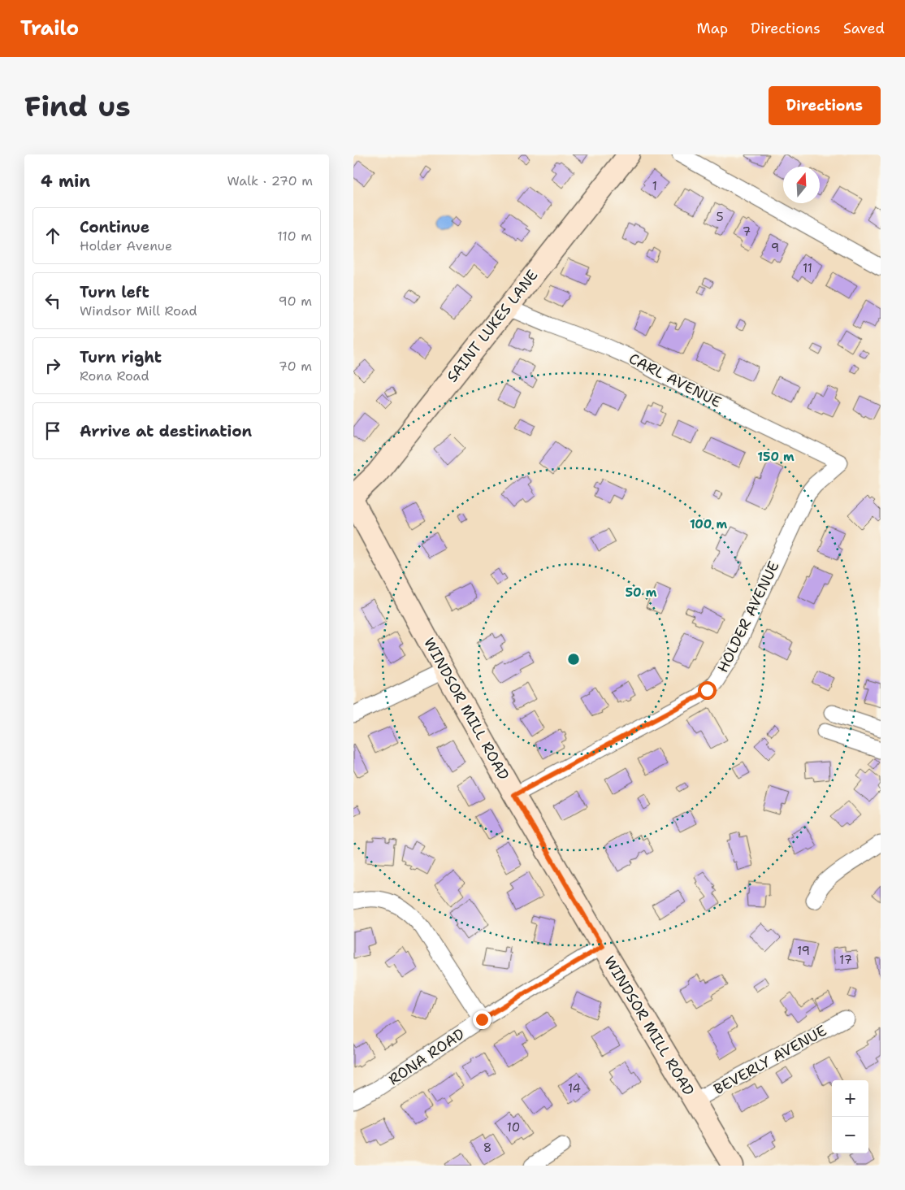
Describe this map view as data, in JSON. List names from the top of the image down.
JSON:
{
  "streets": {
    "main road": ["SAINT LUKES LANE", "WINDSOR MILL ROAD"],
    "street": [
      "CARL AVENUE",
      "HOLDER AVENUE",
      "RONA ROAD",
      "BEVERLY AVENUE"
    ]
  },
  "crossings": [
    ["SAINT LUKES LANE", "CARL AVENUE"],
    ["CARL AVENUE", "HOLDER AVENUE"],
    ["HOLDER AVENUE", "WINDSOR MILL ROAD"],
    ["WINDSOR MILL ROAD", "RONA ROAD"],
    ["WINDSOR MILL ROAD", "BEVERLY AVENUE"]
  ],
  "house_numbers": [
    "1",
    "5",
    "7",
    "9",
    "11",
    "19",
    "17",
    "14",
    "10",
    "8"
  ],
  "north": "top",
  "page": {
    "header": "Trailo",
    "nav": ["Map", "Directions", "Saved"],
    "buttons": "Directions",
    "title": "Find us",
    "heading": ["4 min", "Walk · 270 m"],
    "list": [
      ["Continue", "Holder Avenue", "110 m"],
      ["Turn left", "Windsor Mill Road", "90 m"],
      ["Turn right", "Rona Road", "70 m"],
      "Arrive at destination"
    ],
    "map_buttons": ["+", "−"]
  },
  "rings": ["150 m", "100 m", "50 m"]
}
